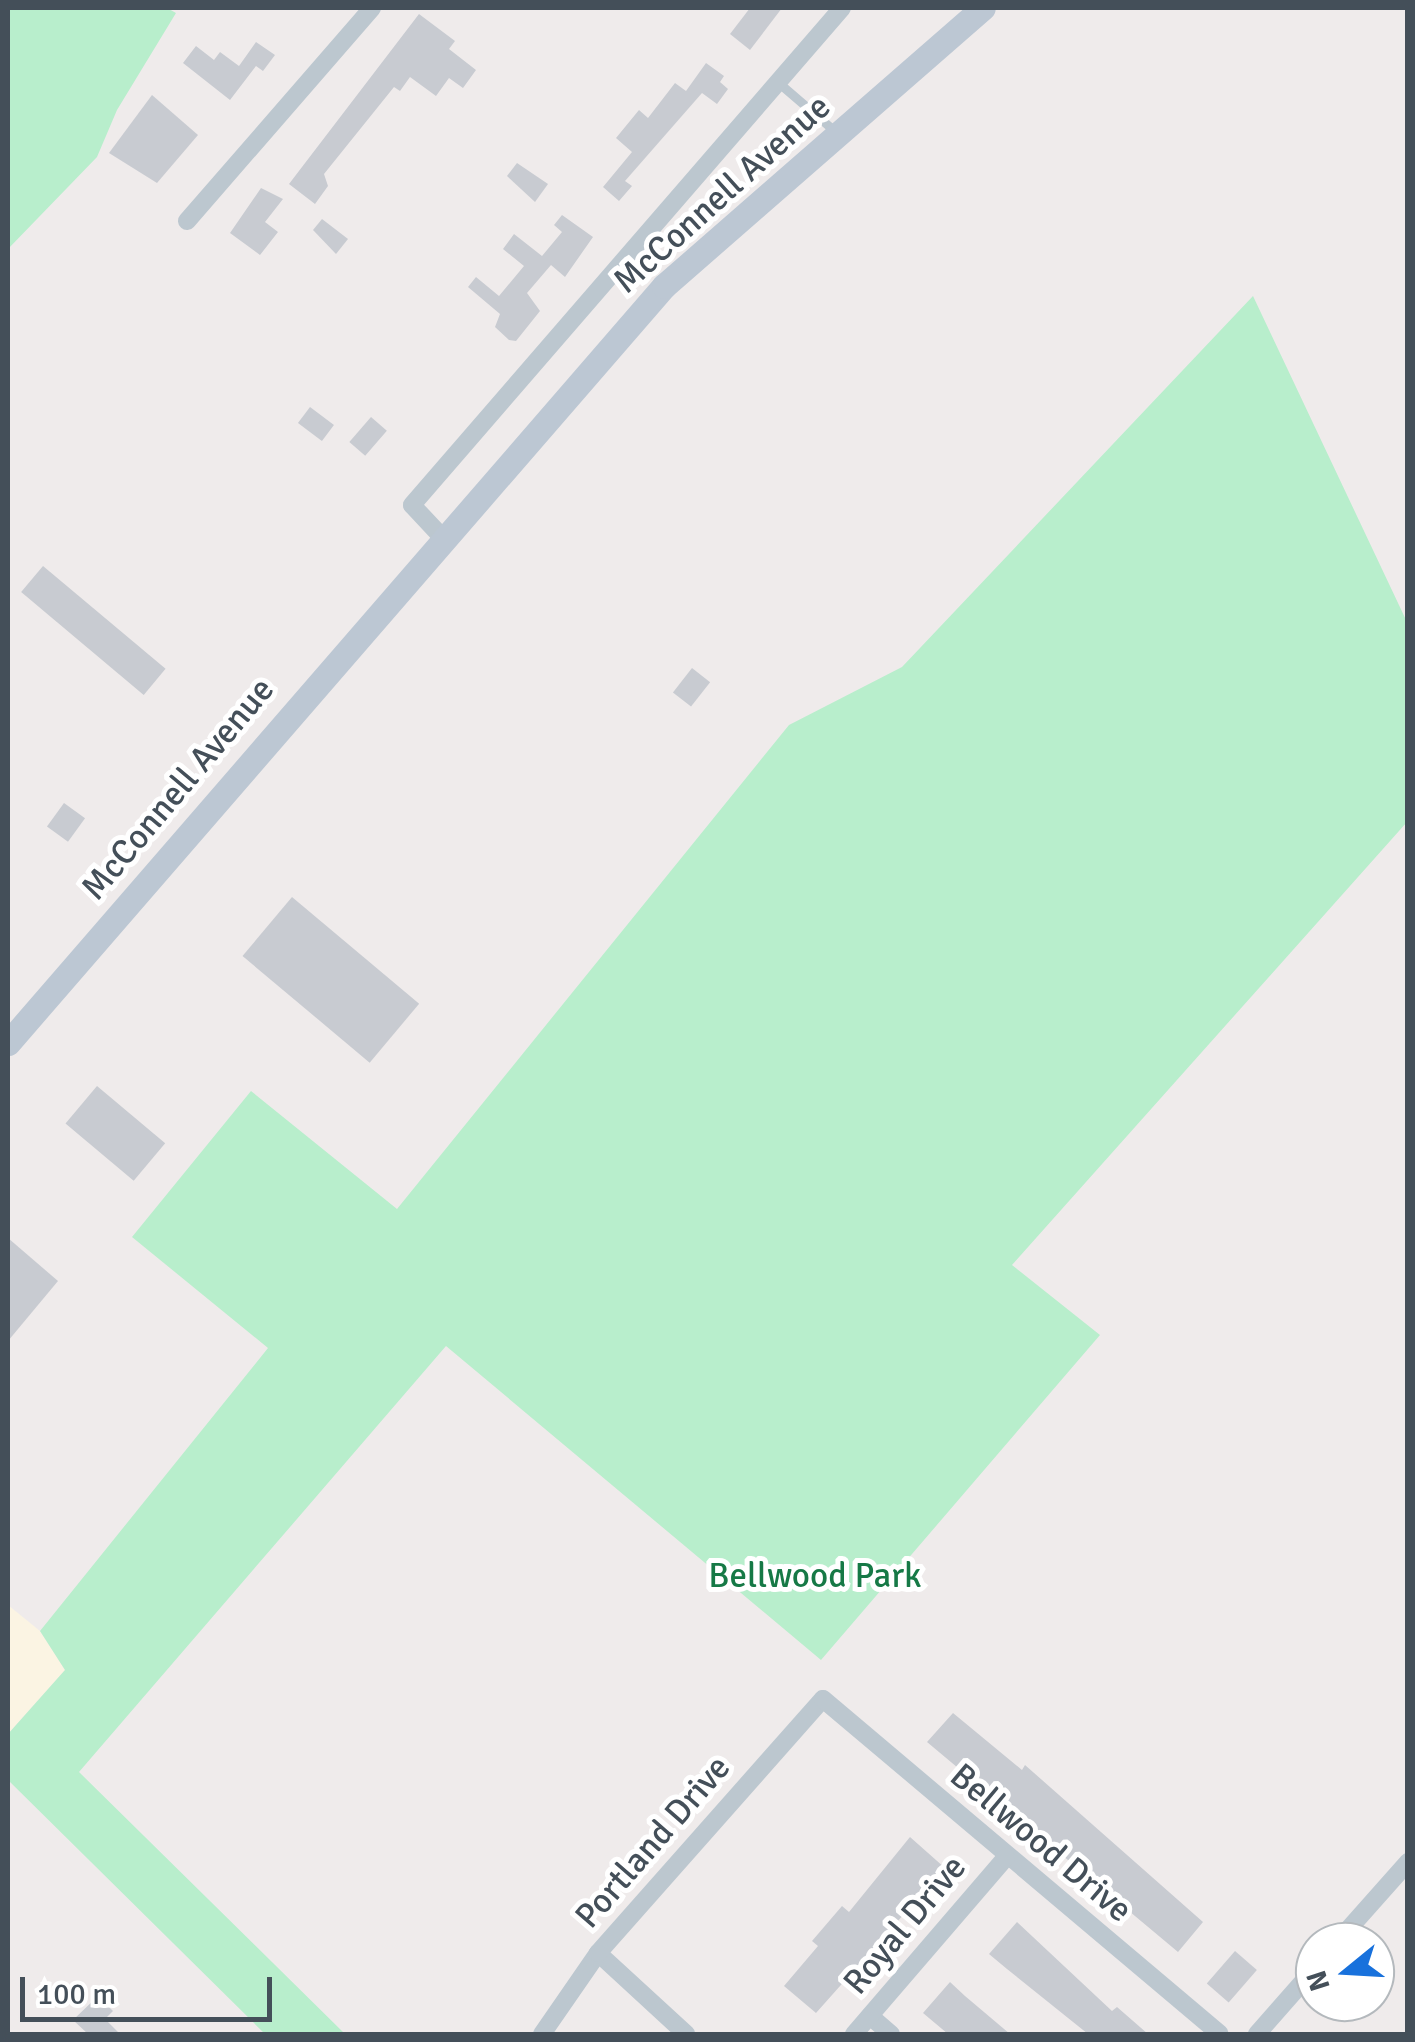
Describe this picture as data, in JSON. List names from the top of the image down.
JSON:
{
  "streets": {
    "main road": ["McConnell Avenue"],
    "street": ["Portland Drive", "Bellwood Drive", "Royal Drive"]
  },
  "crossings": [
    ["Portland Drive", "Bellwood Drive"],
    ["Bellwood Drive", "Royal Drive"]
  ],
  "parks": ["Bellwood Park"],
  "scale_bar": "100 m",
  "north": "left"
}
